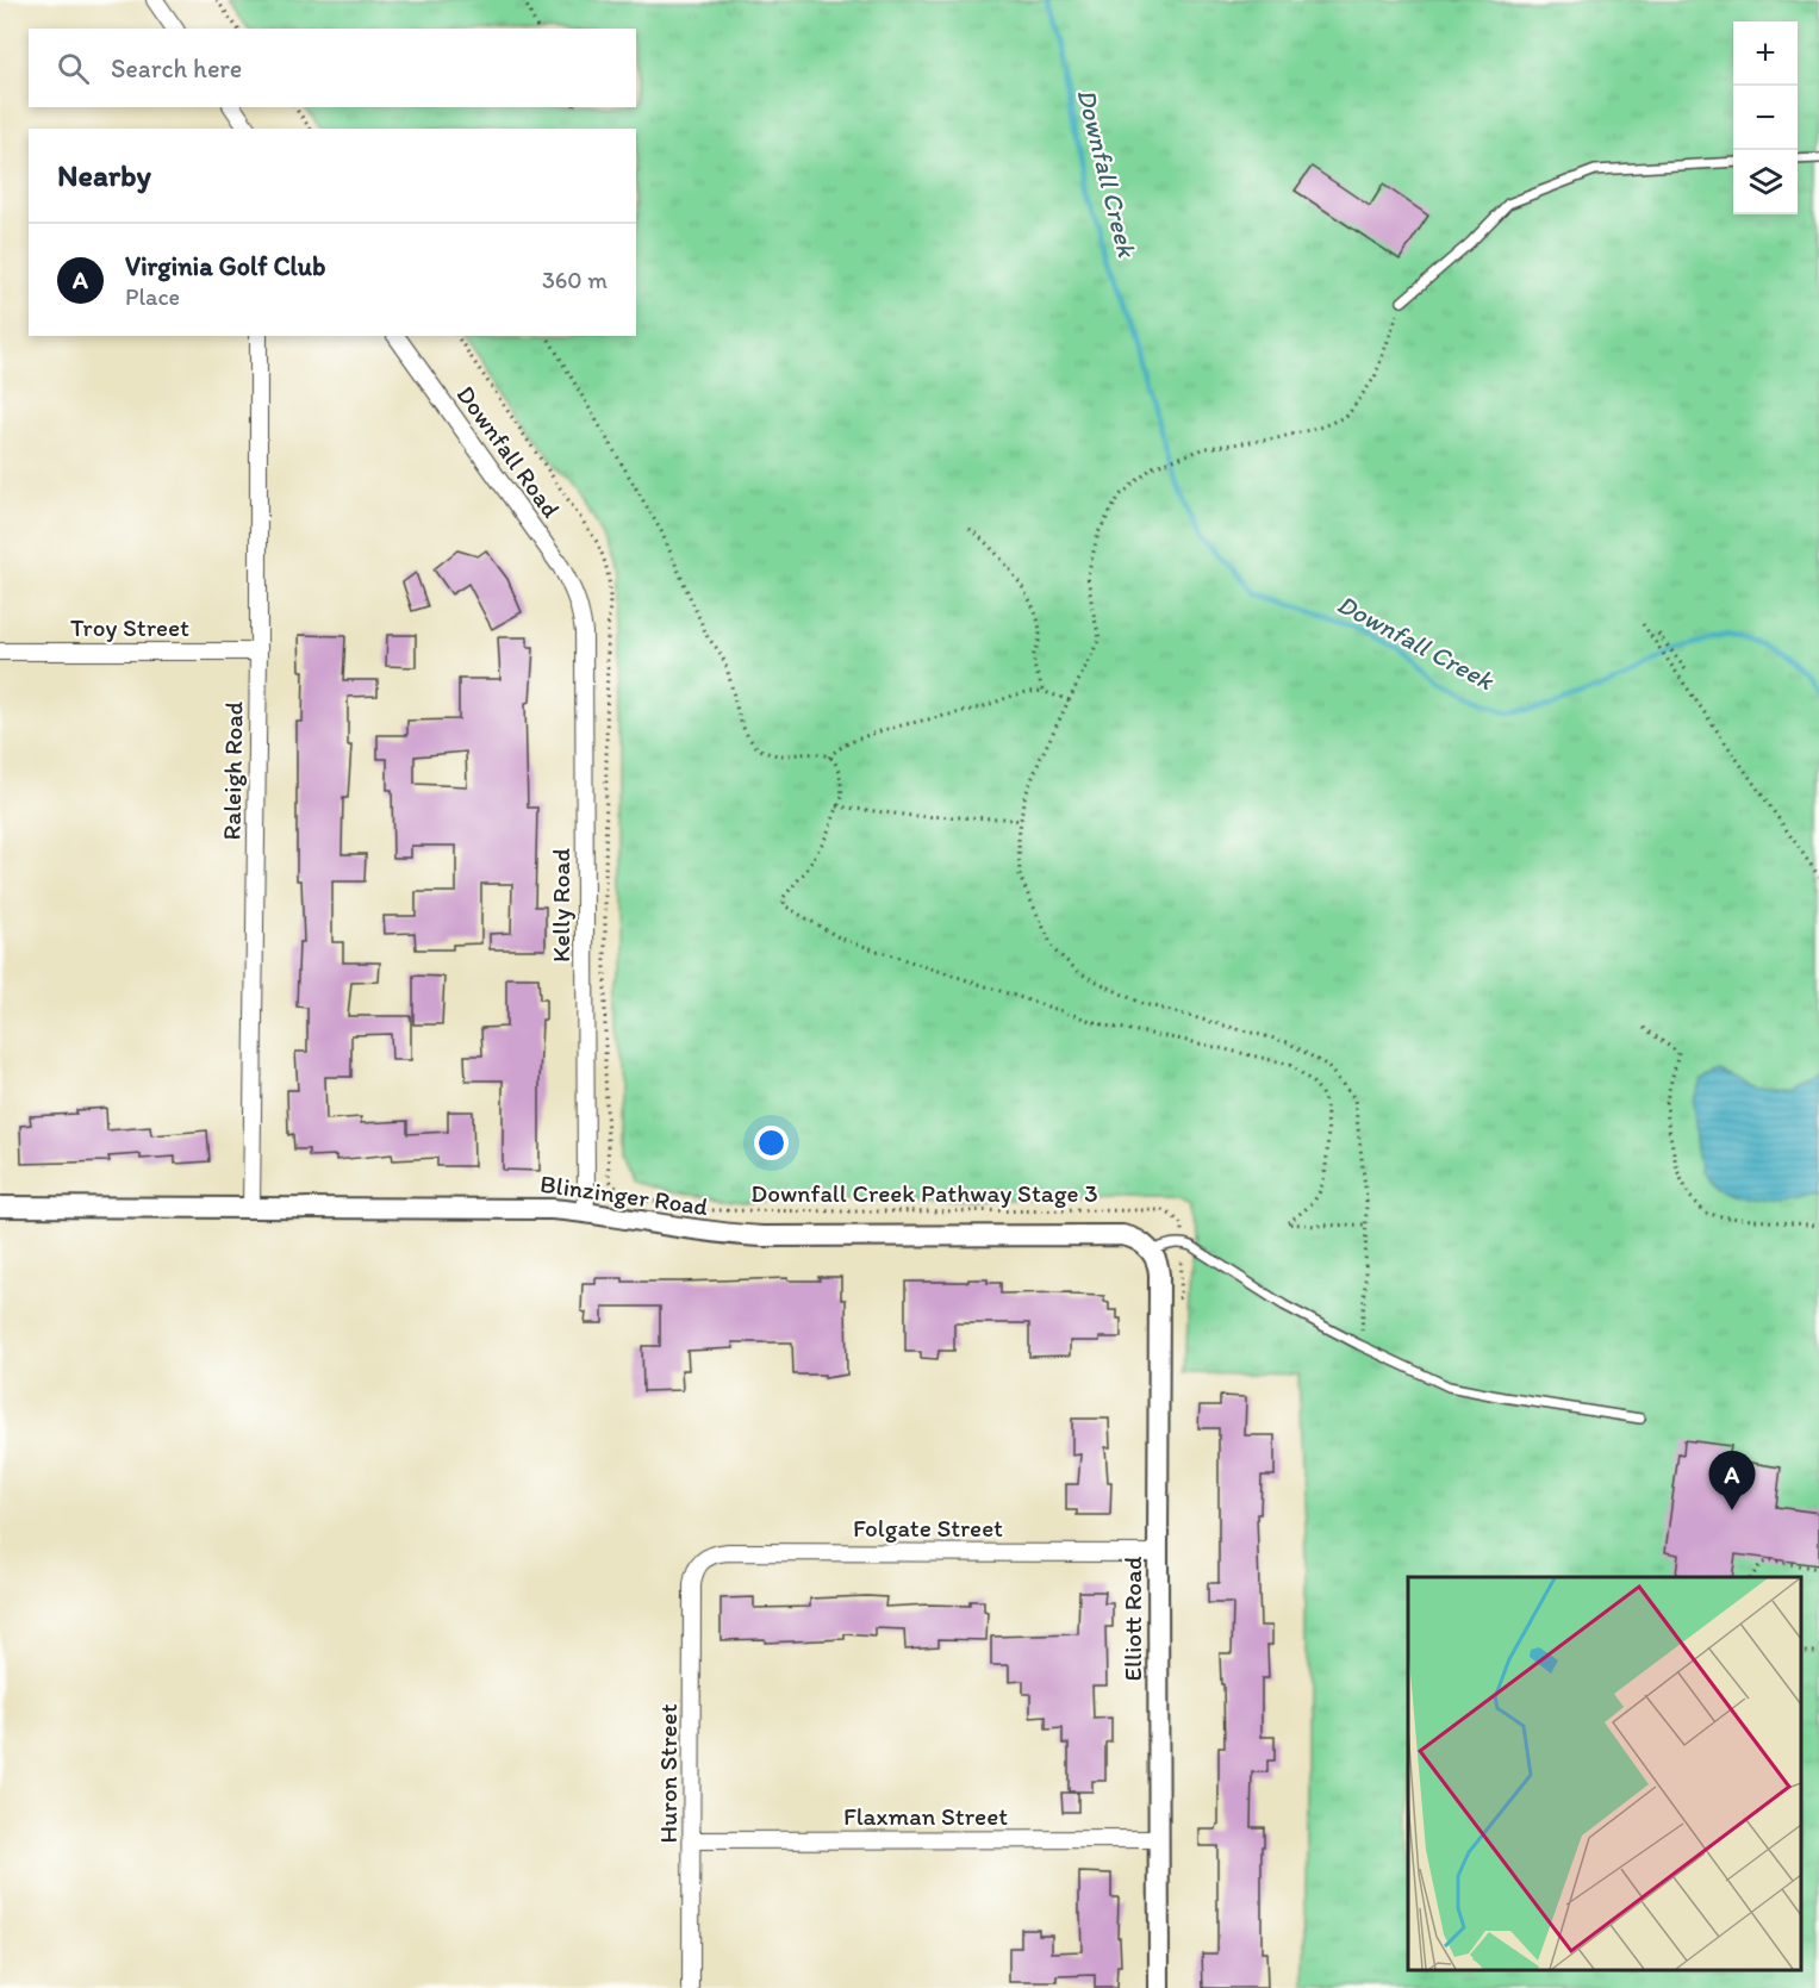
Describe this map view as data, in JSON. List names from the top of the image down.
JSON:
{
  "streets": {
    "street": [
      "Downfall Road",
      "Troy Street",
      "Raleigh Road",
      "Kelly Road",
      "Blinzinger Road",
      "Folgate Street",
      "Elliott Road",
      "Huron Street",
      "Flaxman Street"
    ],
    "path": ["Downfall Creek Pathway Stage 3"]
  },
  "crossings": [
    ["Downfall Road", "Kelly Road"],
    ["Troy Street", "Raleigh Road"],
    ["Raleigh Road", "Blinzinger Road"],
    ["Kelly Road", "Blinzinger Road"],
    ["Downfall Creek Pathway Stage 3", "Elliott Road"],
    ["Blinzinger Road", "Elliott Road"],
    ["Folgate Street", "Elliott Road"],
    ["Folgate Street", "Huron Street"],
    ["Elliott Road", "Flaxman Street"],
    ["Huron Street", "Flaxman Street"]
  ],
  "water": ["Downfall Creek"],
  "page": {
    "map_buttons": ["+", "−"],
    "search": "Search here",
    "heading": "Nearby",
    "list": [
      {
        "mark": "A",
        "name": "Virginia Golf Club",
        "note": "Place",
        "value": "360 m"
      }
    ],
    "pins": "A"
  }
}
